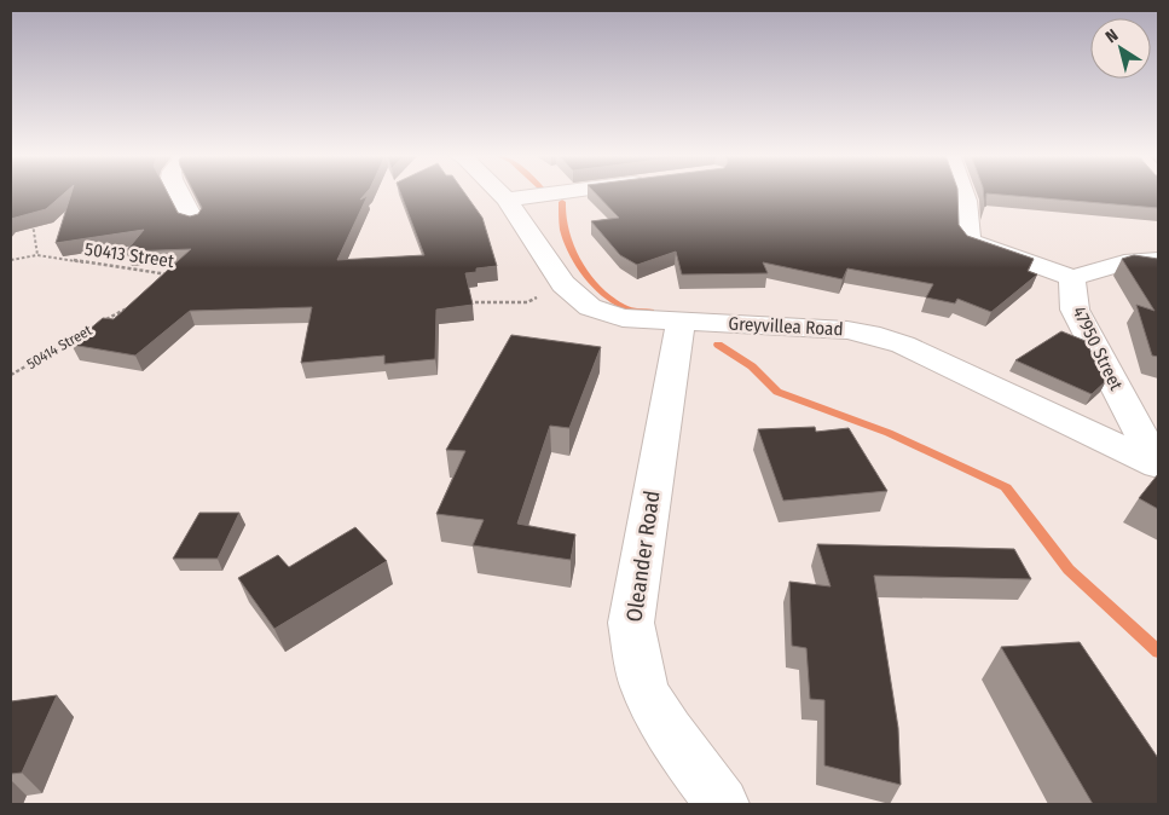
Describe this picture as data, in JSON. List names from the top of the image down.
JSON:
{
  "streets": {
    "street": ["Greyvillea Road", "47950 Street", "Oleander Road"],
    "path": ["50413 Street", "50414 Street"]
  },
  "crossings": [
    ["Greyvillea Road", "47950 Street"],
    ["Greyvillea Road", "Oleander Road"]
  ],
  "north": "top left"
}
